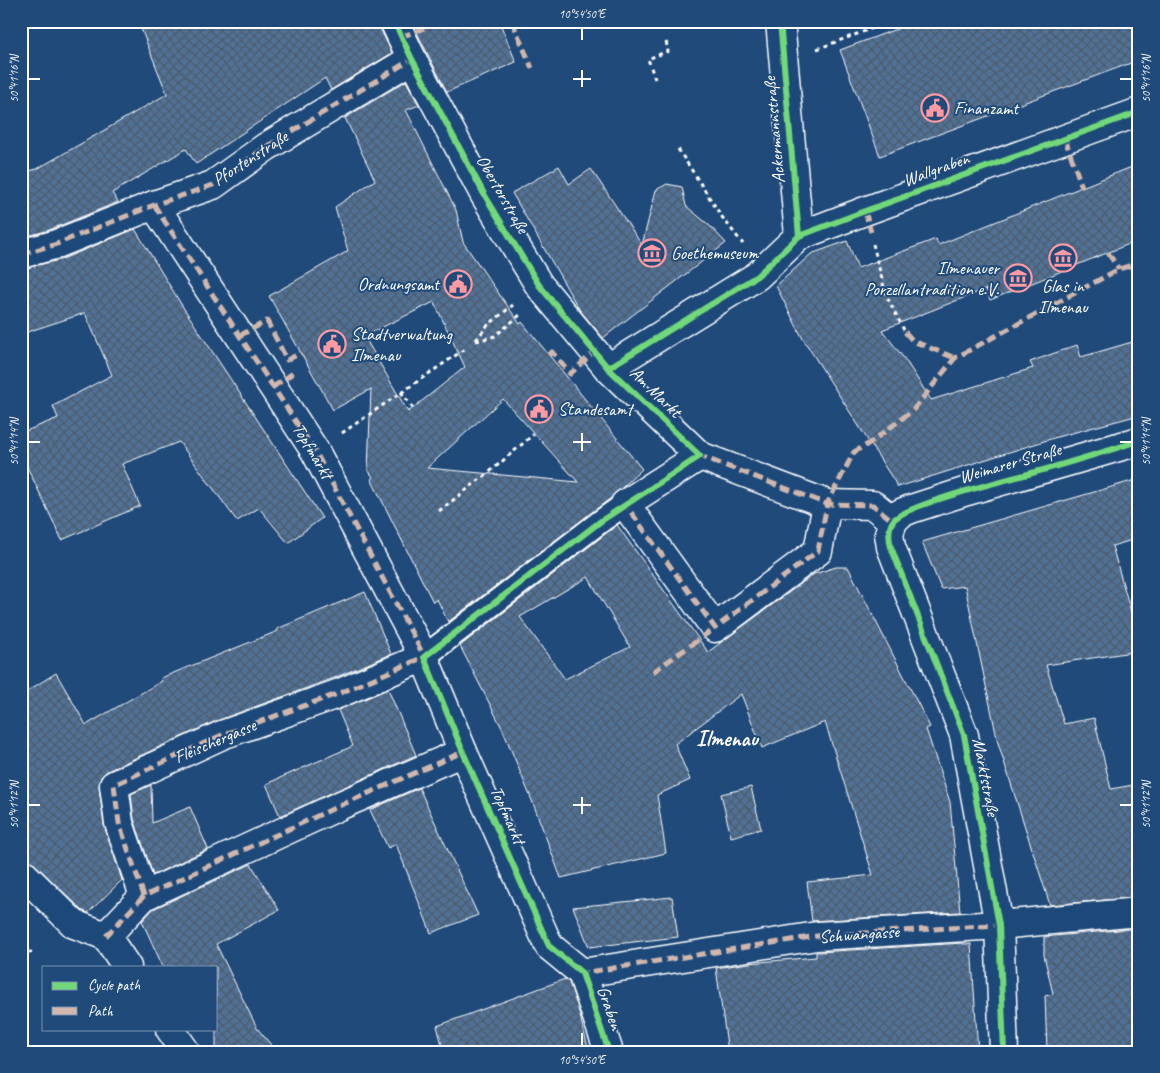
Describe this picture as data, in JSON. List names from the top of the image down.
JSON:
{
  "streets": {
    "street": [
      "Ackermannstraße",
      "Pfortenstraße",
      "Wallgraben",
      "Obertorstraße",
      "Am Markt",
      "Topfmarkt",
      "Weimarer Straße",
      "Fleischergasse",
      "Marktstraße",
      "Schwangasse",
      "Graben"
    ]
  },
  "crossings": [
    ["Ackermannstraße", "Wallgraben"],
    ["Pfortenstraße", "Obertorstraße"],
    ["Pfortenstraße", "Topfmarkt"],
    ["Wallgraben", "Am Markt"],
    ["Obertorstraße", "Am Markt"],
    ["Am Markt", "Weimarer Straße"],
    ["Am Markt", "Marktstraße"],
    ["Topfmarkt", "Fleischergasse"],
    ["Topfmarkt", "Schwangasse"],
    ["Topfmarkt", "Graben"],
    ["Weimarer Straße", "Marktstraße"],
    ["Marktstraße", "Schwangasse"],
    ["Schwangasse", "Graben"]
  ],
  "districts": ["Ilmenau"],
  "places": {
    "public building": [
      "Finanzamt",
      "Ordnungsamt",
      "Stadtverwaltung Ilmenau",
      "Standesamt"
    ],
    "museum": ["Goethemuseum", "Glas in Ilmenau", "Ilmenauer Porzellantradition e.V."]
  },
  "legend": ["Cycle path", "Path"],
  "coordinates": [
    "10°54'50\"E",
    "50°41'16\"N",
    "50°41'14\"N",
    "50°41'12\"N"
  ]
}
